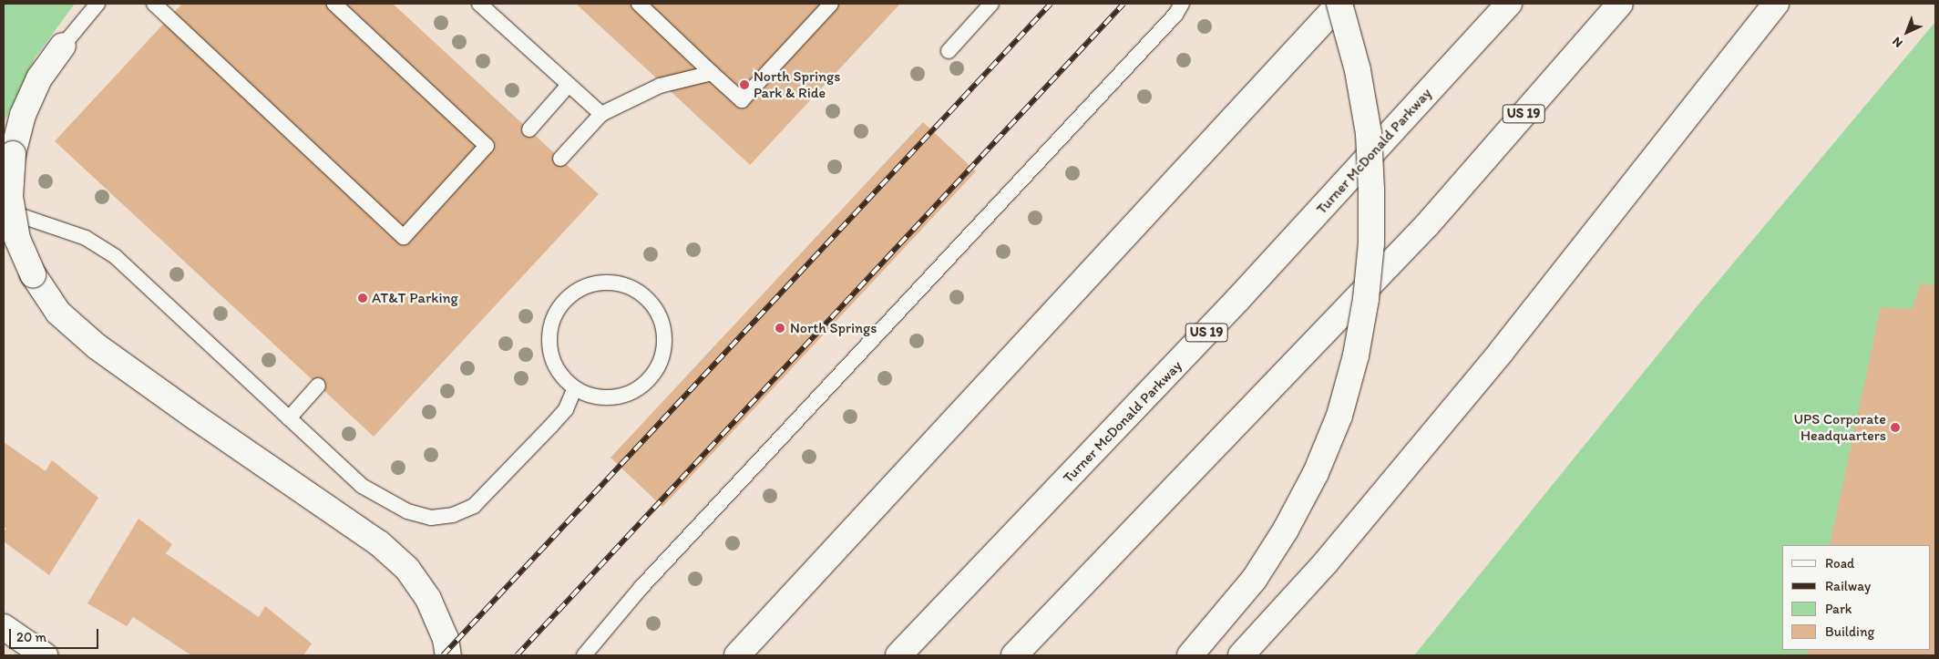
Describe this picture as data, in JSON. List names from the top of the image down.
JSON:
{
  "streets": {
    "main road": ["US 19", "Turner McDonald Parkway"]
  },
  "places": [
    "North Springs Park & Ride",
    "AT&T Parking",
    "North Springs",
    "UPS Corporate Headquarters"
  ],
  "legend": [
    "Road",
    "Railway",
    "Park",
    "Building"
  ],
  "scale_bar": "20 m",
  "north": "bottom left"
}
